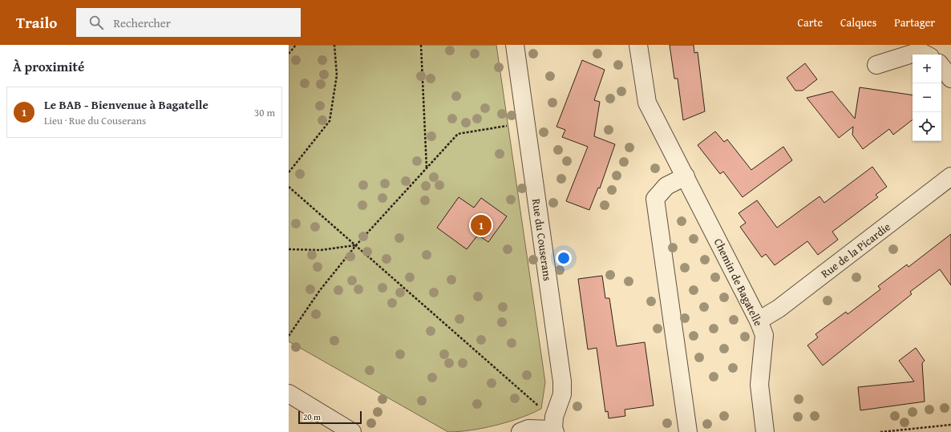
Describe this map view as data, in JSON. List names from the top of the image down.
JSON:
{
  "streets": {
    "street": ["Rue du Couserans", "Rue de la Picardie", "Chemin de Bagatelle"]
  },
  "crossings": [
    ["Rue de la Picardie", "Chemin de Bagatelle"]
  ],
  "scale_bar": "20 m",
  "page": {
    "header": "Trailo",
    "search": "Rechercher",
    "nav": ["Carte", "Calques", "Partager"],
    "heading": "À proximité",
    "map_buttons": ["+", "−"],
    "list": [
      {
        "mark": "1",
        "name": "Le BAB - Bienvenue à Bagatelle",
        "note": "Lieu · Rue du Couserans",
        "value": "30 m"
      }
    ],
    "pins": "1",
    "scale": "20 m"
  }
}
